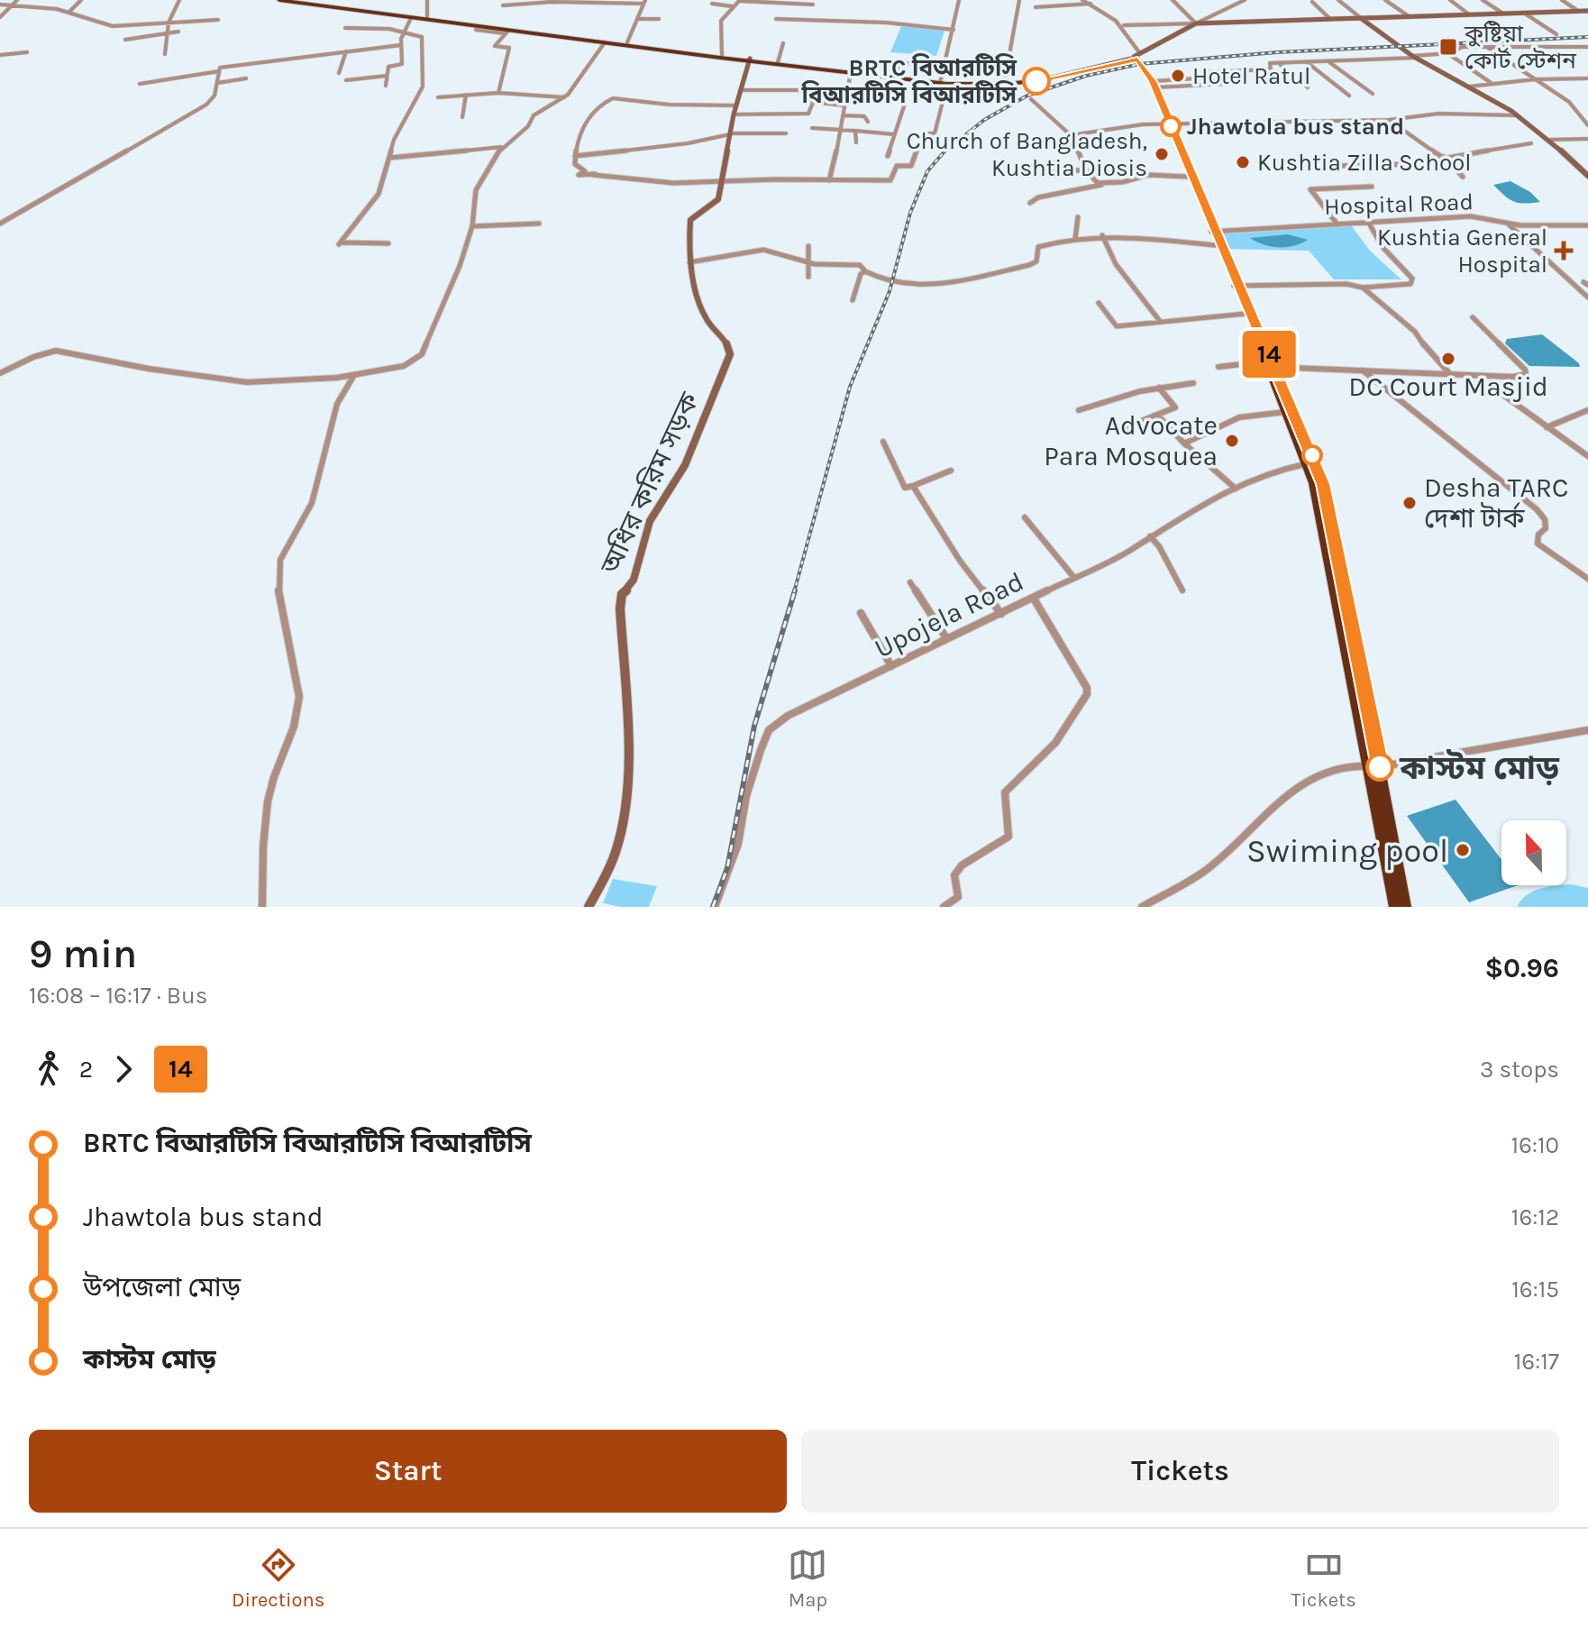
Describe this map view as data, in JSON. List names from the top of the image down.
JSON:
{
  "streets": {
    "main road": ["অধির করিম সড়ক"],
    "street": ["Hospital Road", "Upojela Road"]
  },
  "places": {
    "transit": ["কুষ্টিয়া কোর্ট স্টেশন"],
    "other": [
      "Hotel Ratul",
      "BRTC বিআরটিসি বিআরটিসি বিআরটিসি",
      "Jhawtola bus stand",
      "Church of Bangladesh, Kushtia Diosis",
      "Kushtia Zilla School",
      "DC Court Masjid",
      "Advocate Para Mosquea",
      "Desha TARC দেশা টার্ক",
      "কাস্টম মোড়",
      "Swiming pool"
    ],
    "health": ["Kushtia General Hospital"]
  },
  "lines": ["bus line 14"],
  "north": "top",
  "page": {
    "on_map": "14",
    "heading": ["9 min", "16:08 – 16:17 · Bus", "$0.96"],
    "legs": ["2", "14", "3 stops"],
    "list": [
      {
        "name": "BRTC বিআরটিসি বিআরটিসি বিআরটিসি",
        "value": "16:10"
      },
      {
        "name": "Jhawtola bus stand",
        "value": "16:12"
      },
      {
        "name": "উপজেলা মোড়",
        "value": "16:15"
      },
      {
        "name": "কাস্টম মোড়",
        "value": "16:17"
      }
    ],
    "buttons": ["Start", "Tickets"],
    "tabs": ["Directions", "Map", "Tickets"]
  }
}
